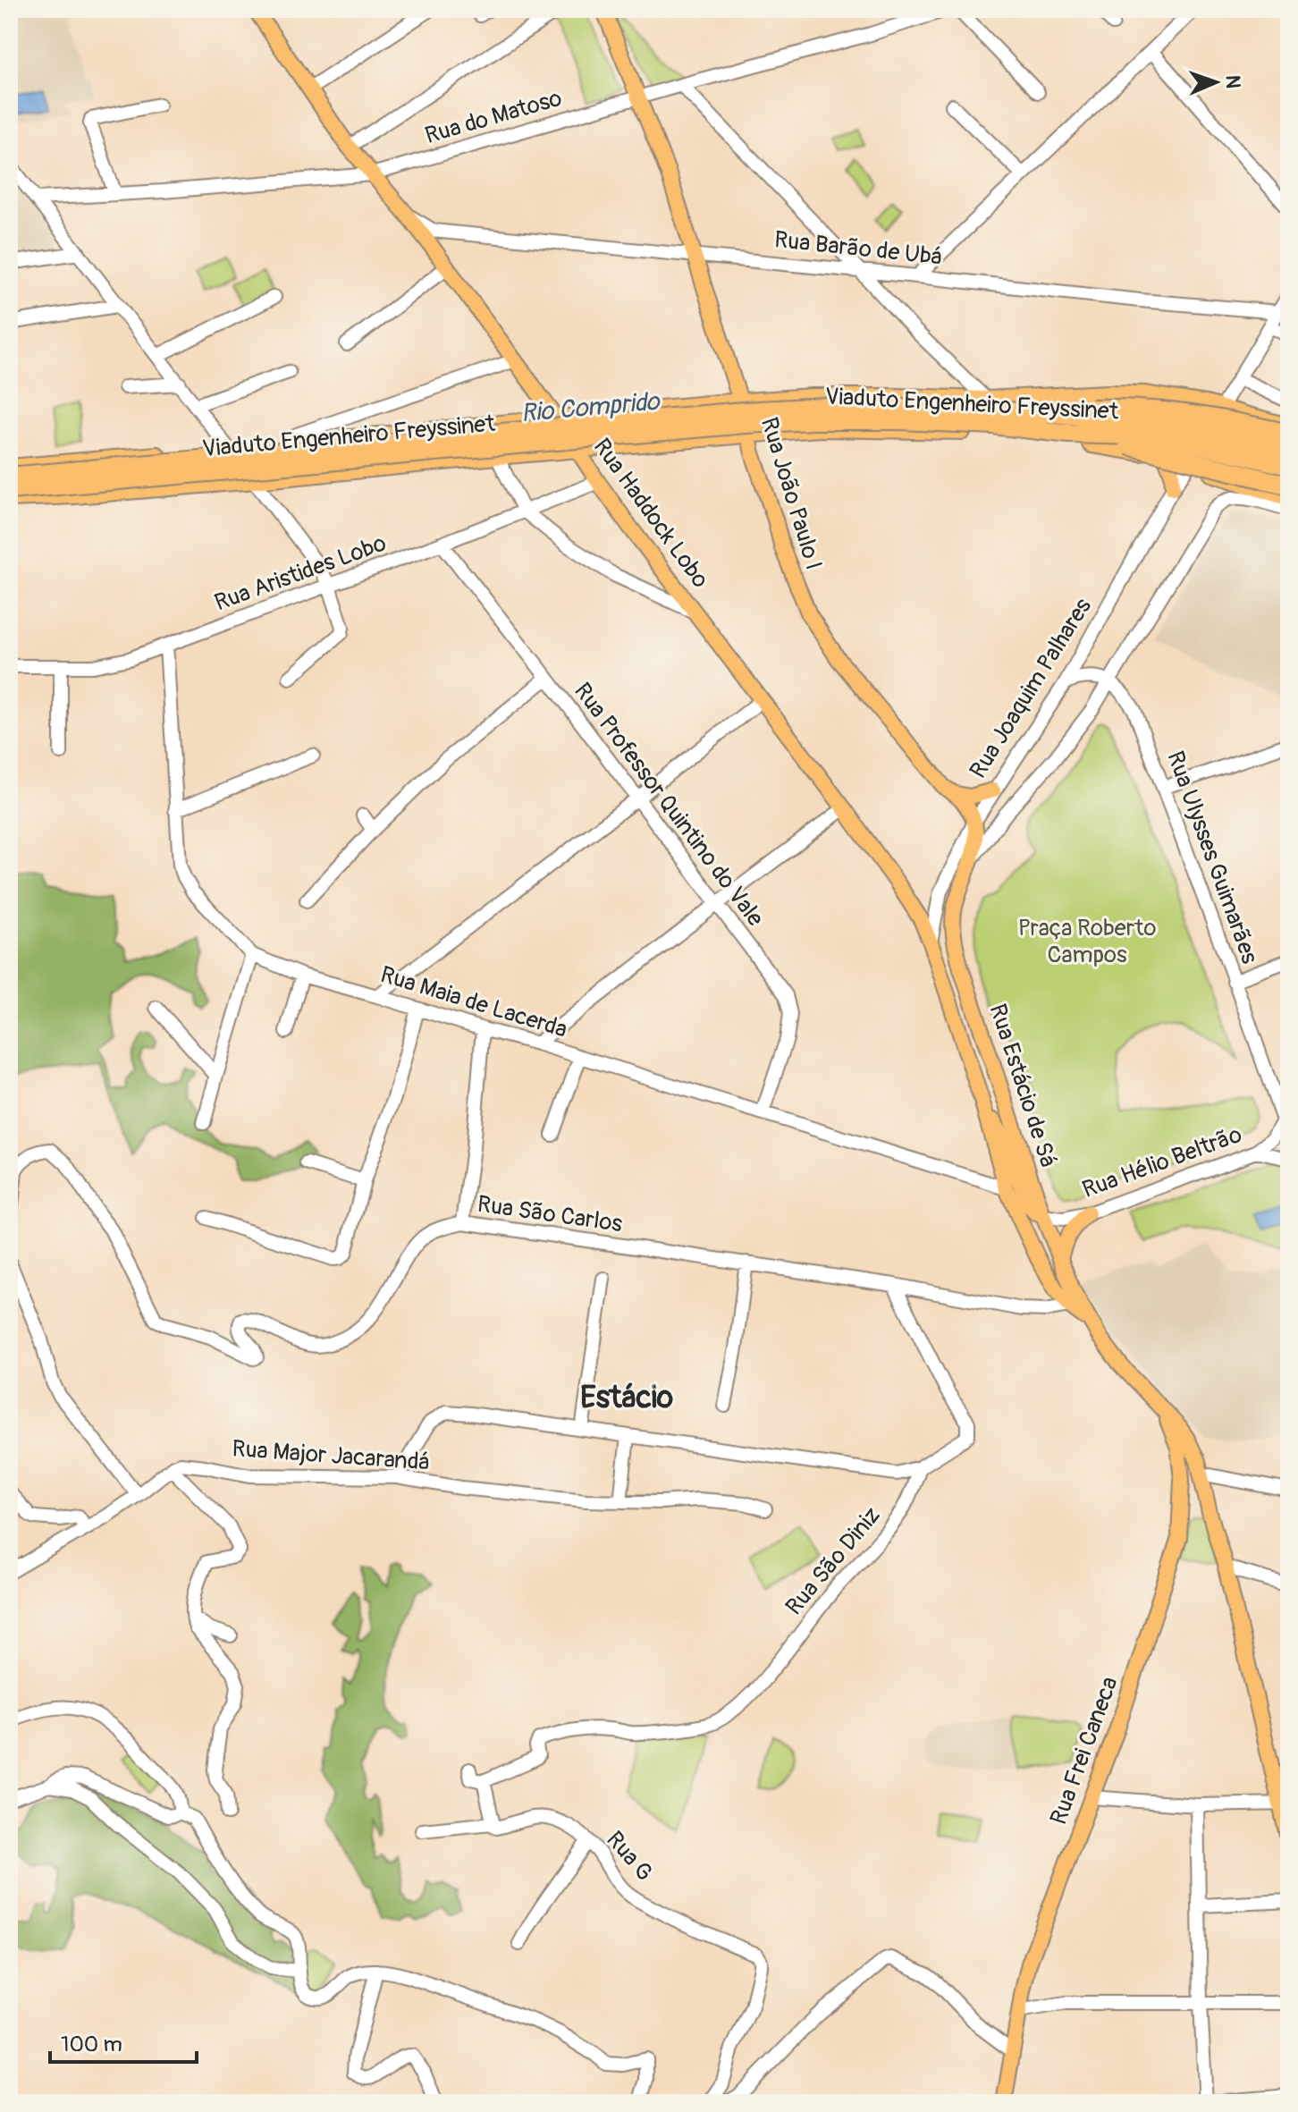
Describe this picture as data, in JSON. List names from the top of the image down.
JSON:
{
  "streets": {
    "highway": ["Viaduto Engenheiro Freyssinet"],
    "main road": [
      "Rua João Paulo I",
      "Rua Haddock Lobo",
      "Rua Estácio de Sá",
      "Rua Frei Caneca"
    ],
    "street": [
      "Rua do Matoso",
      "Rua Barão de Ubá",
      "Rua Aristides Lobo",
      "Rua Joaquim Palhares",
      "Rua Professor Quintino do Vale",
      "Rua Ulysses Guimarães",
      "Rua Maia de Lacerda",
      "Rua Hélio Beltrão",
      "Rua São Carlos",
      "Rua Major Jacarandá",
      "Rua São Diniz",
      "Rua G"
    ]
  },
  "crossings": [
    ["Rua do Matoso", "Rua João Paulo I"],
    ["Rua do Matoso", "Rua Haddock Lobo"],
    ["Rua Barão de Ubá", "Rua João Paulo I"],
    ["Rua Barão de Ubá", "Rua Haddock Lobo"],
    ["Rua João Paulo I", "Rua Joaquim Palhares"],
    ["Rua Haddock Lobo", "Rua Aristides Lobo"],
    ["Rua Haddock Lobo", "Rua Joaquim Palhares"],
    ["Rua Haddock Lobo", "Rua Estácio de Sá"],
    ["Rua Aristides Lobo", "Rua Professor Quintino do Vale"],
    ["Rua Aristides Lobo", "Rua Maia de Lacerda"],
    ["Rua Joaquim Palhares", "Rua Ulysses Guimarães"],
    ["Rua Joaquim Palhares", "Rua Estácio de Sá"],
    ["Rua Professor Quintino do Vale", "Rua Maia de Lacerda"],
    ["Rua Ulysses Guimarães", "Rua Hélio Beltrão"],
    ["Rua Maia de Lacerda", "Rua Estácio de Sá"],
    ["Rua Estácio de Sá", "Rua Hélio Beltrão"],
    ["Rua Estácio de Sá", "Rua São Carlos"],
    ["Rua Estácio de Sá", "Rua Frei Caneca"]
  ],
  "districts": ["Estácio"],
  "water": ["Rio Comprido"],
  "parks": ["Praça Roberto Campos"],
  "scale_bar": "100 m",
  "north": "right"
}
